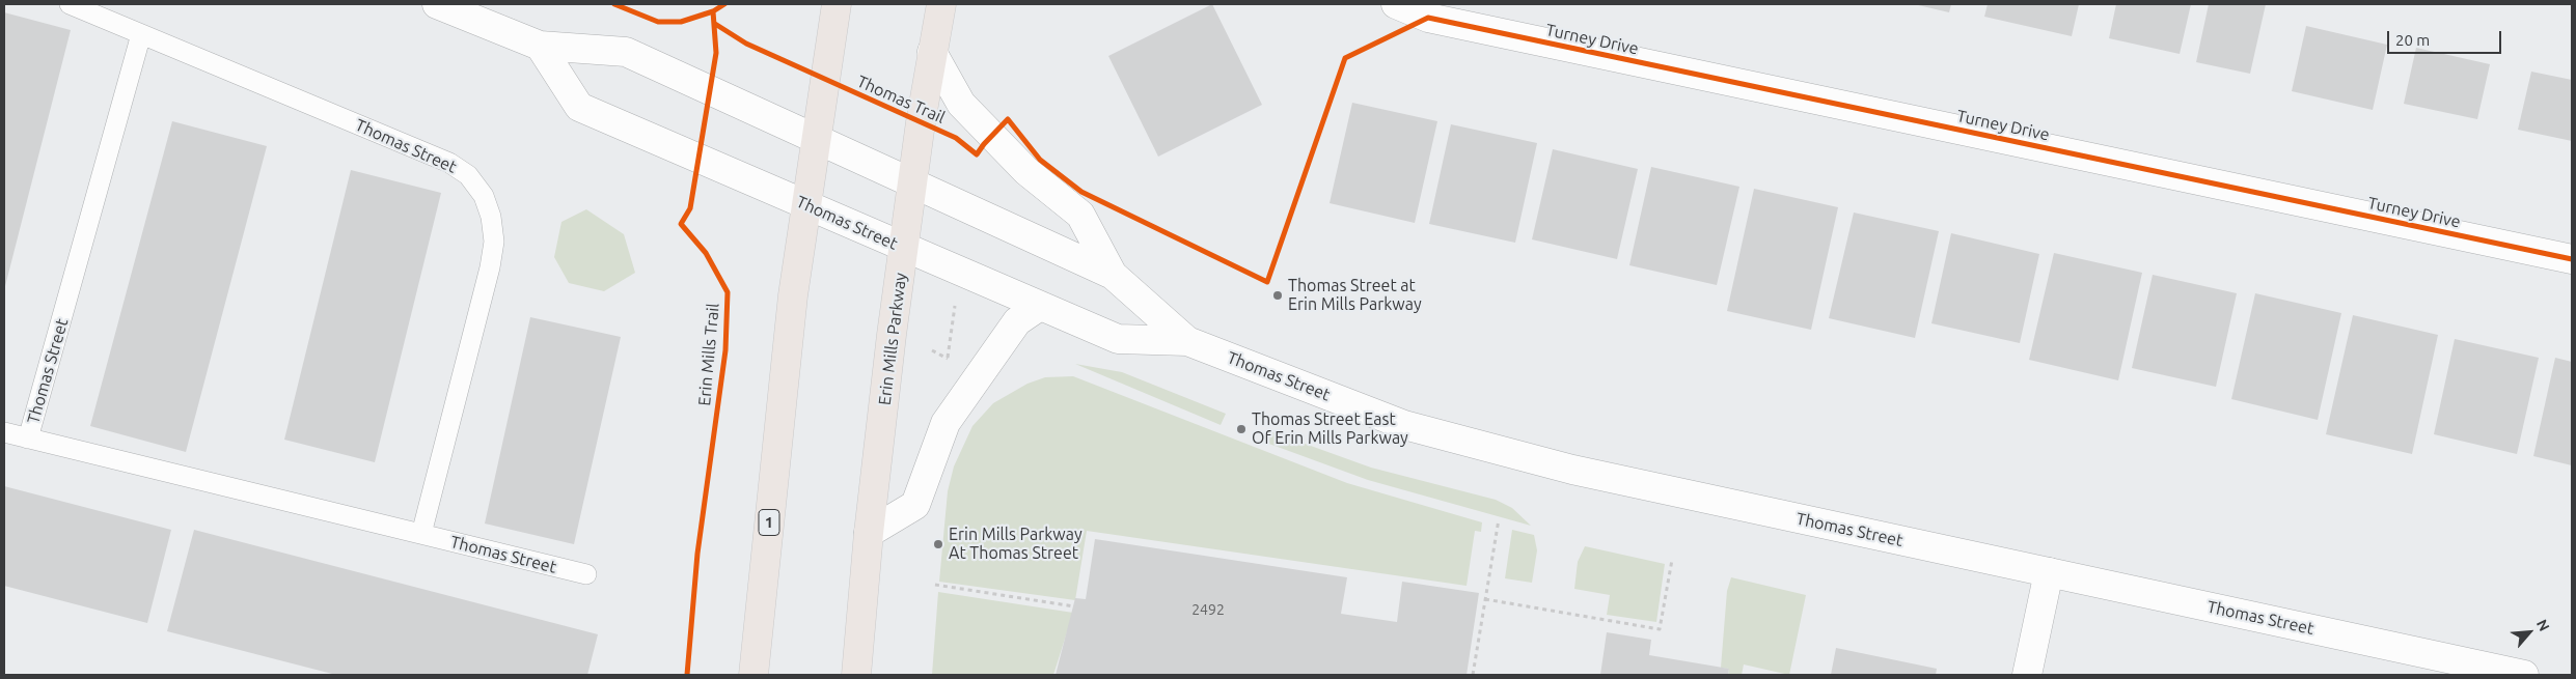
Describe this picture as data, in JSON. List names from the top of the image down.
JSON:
{
  "streets": {
    "main road": ["Erin Mills Parkway", "1"],
    "street": ["Turney Drive", "Thomas Street"],
    "cycle path": ["Thomas Trail", "Erin Mills Trail"]
  },
  "crossings": [
    ["Thomas Street", "Erin Mills Parkway"],
    ["Thomas Street", "1"]
  ],
  "places": ["Thomas Street at Erin Mills Parkway", "Thomas Street East Of Erin Mills Parkway", "Erin Mills Parkway At Thomas Street"],
  "house_numbers": ["2492"],
  "scale_bar": "20 m",
  "north": "top right"
}
